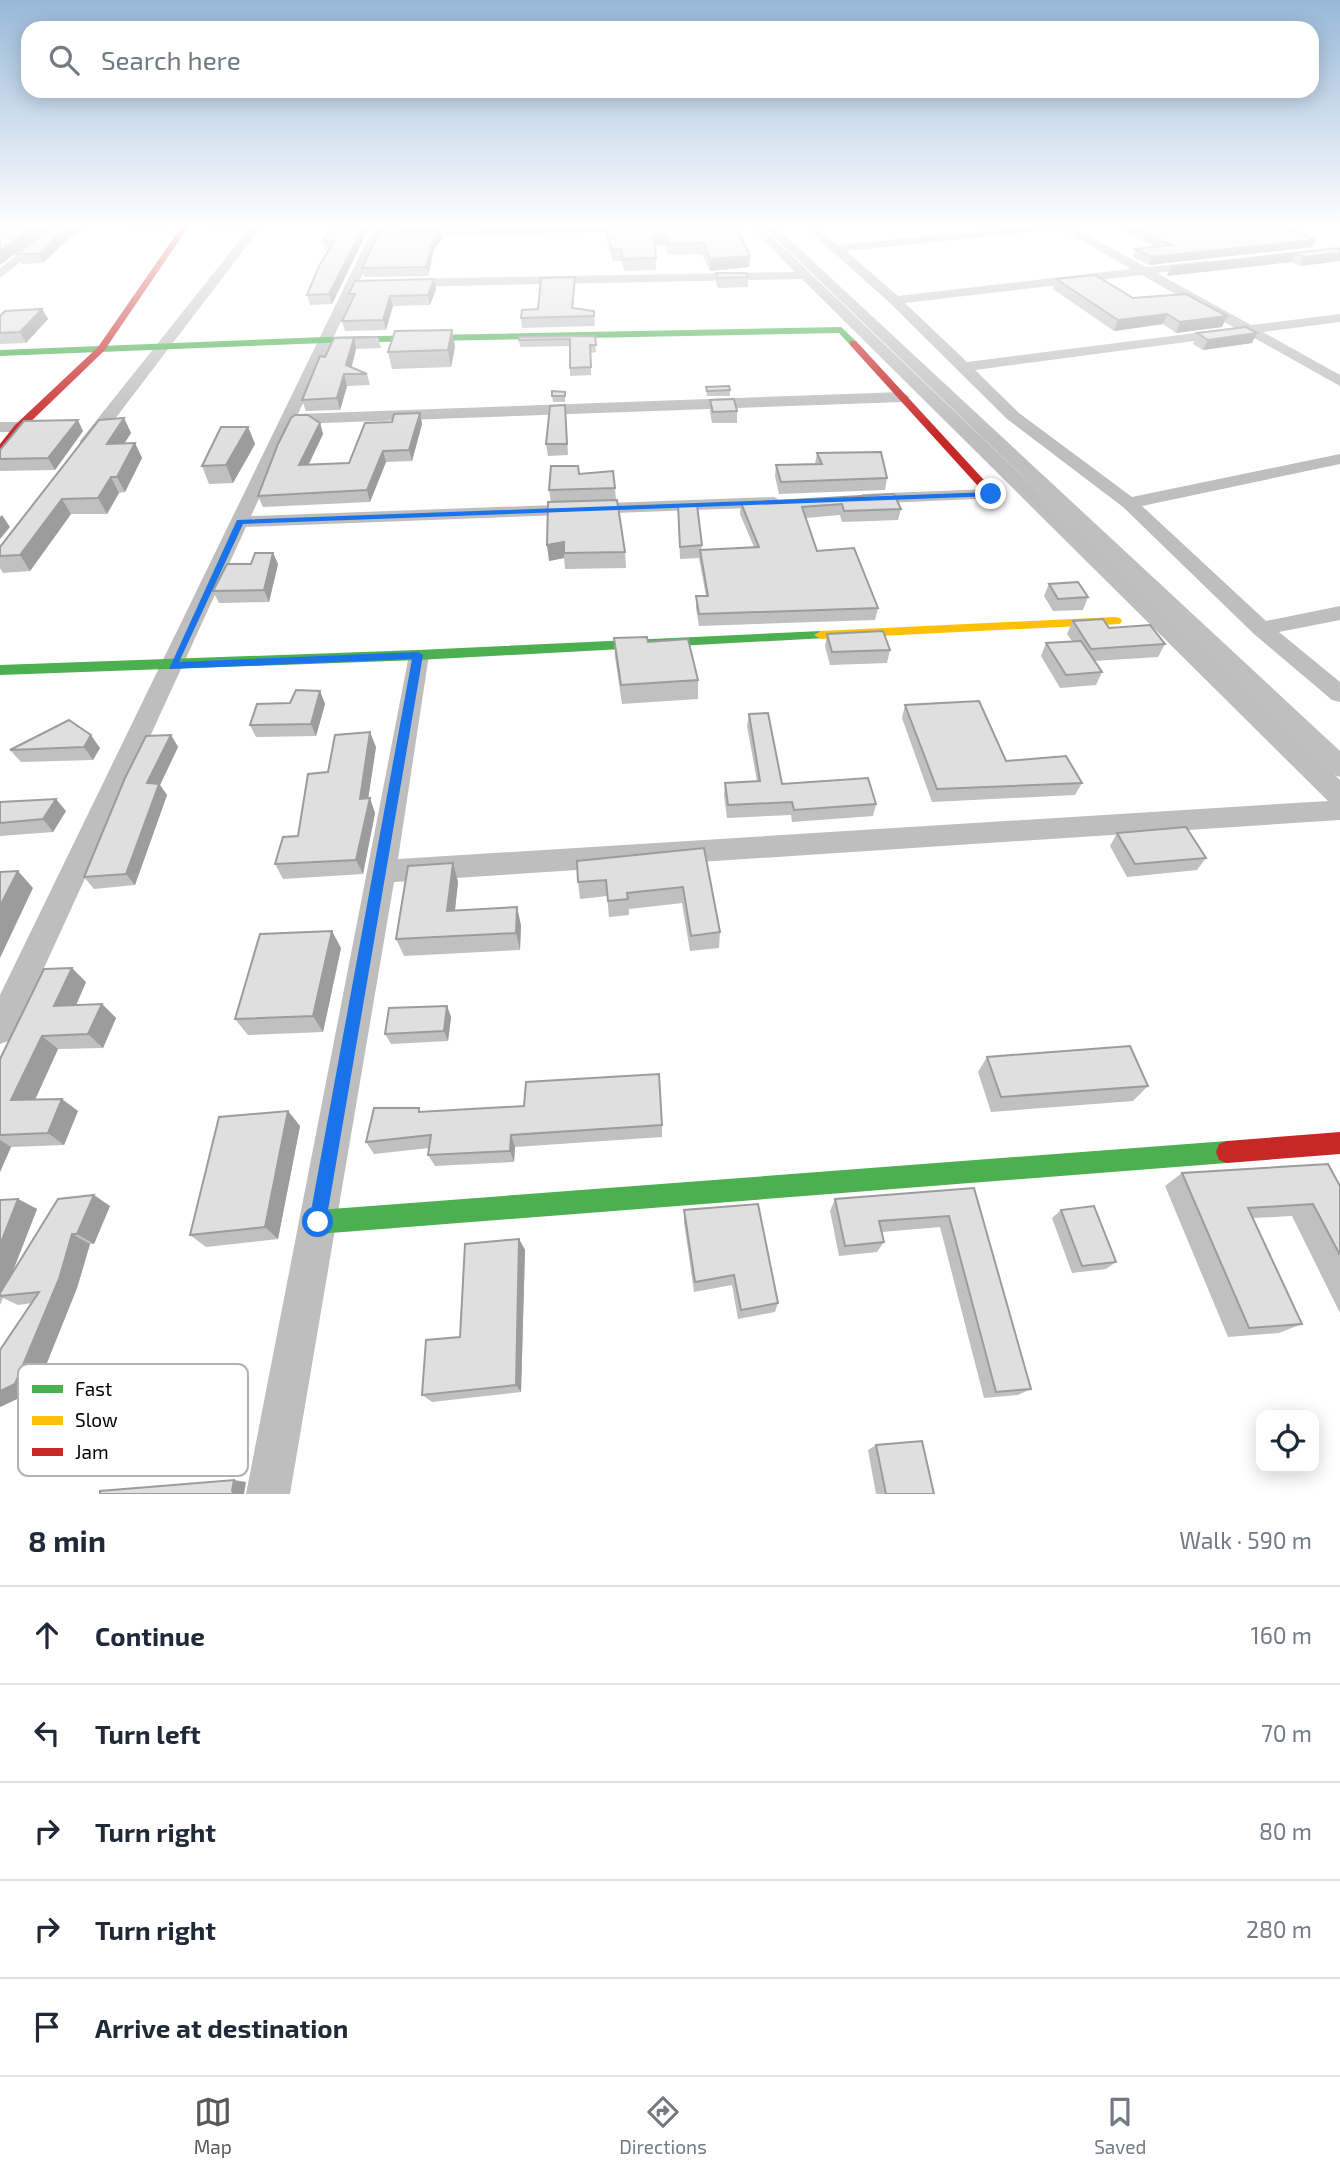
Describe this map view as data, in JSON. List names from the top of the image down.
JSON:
{
  "legend": ["Fast", "Slow", "Jam"],
  "page": {
    "search": "Search here",
    "heading": ["8 min", "Walk · 590 m"],
    "list": [
      ["Continue", "160 m"],
      ["Turn left", "70 m"],
      ["Turn right", "80 m"],
      ["Turn right", "280 m"],
      "Arrive at destination"
    ],
    "nav": ["Map", "Directions", "Saved"]
  }
}
